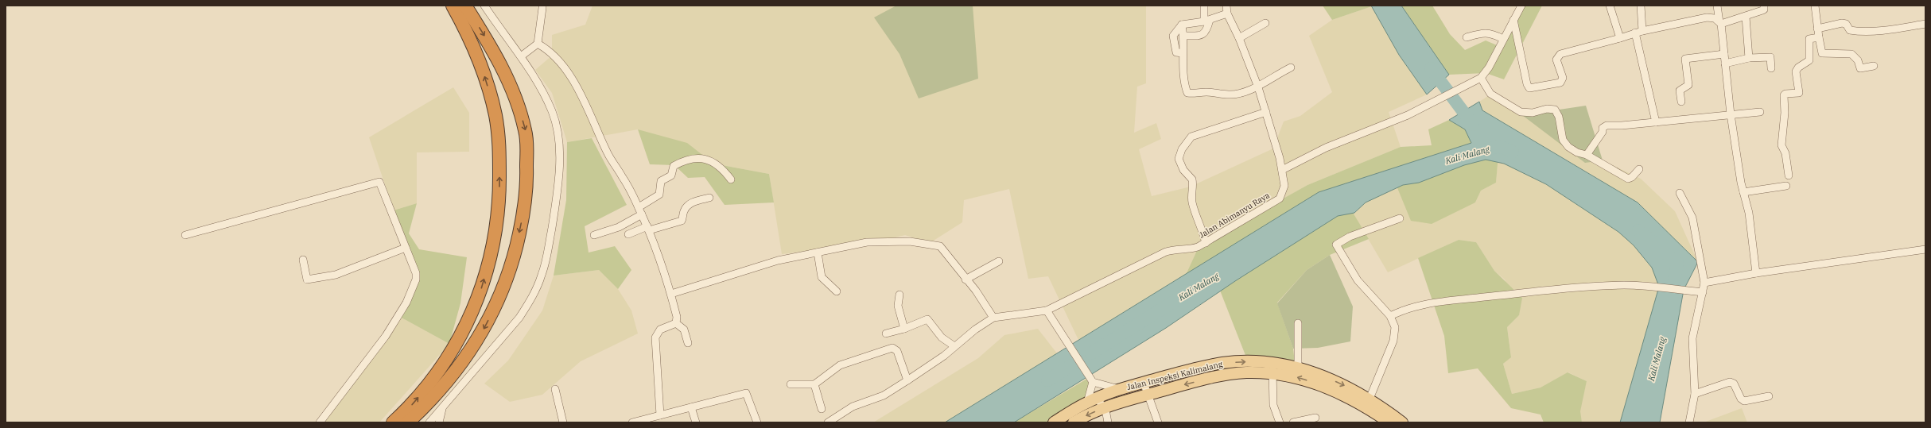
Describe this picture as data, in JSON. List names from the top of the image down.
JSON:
{
  "streets": {
    "main road": ["Jalan Inspeksi Kalimalang"],
    "street": ["Jalan Abimanyu Raya"]
  },
  "water": ["Kali Malang"]
}
